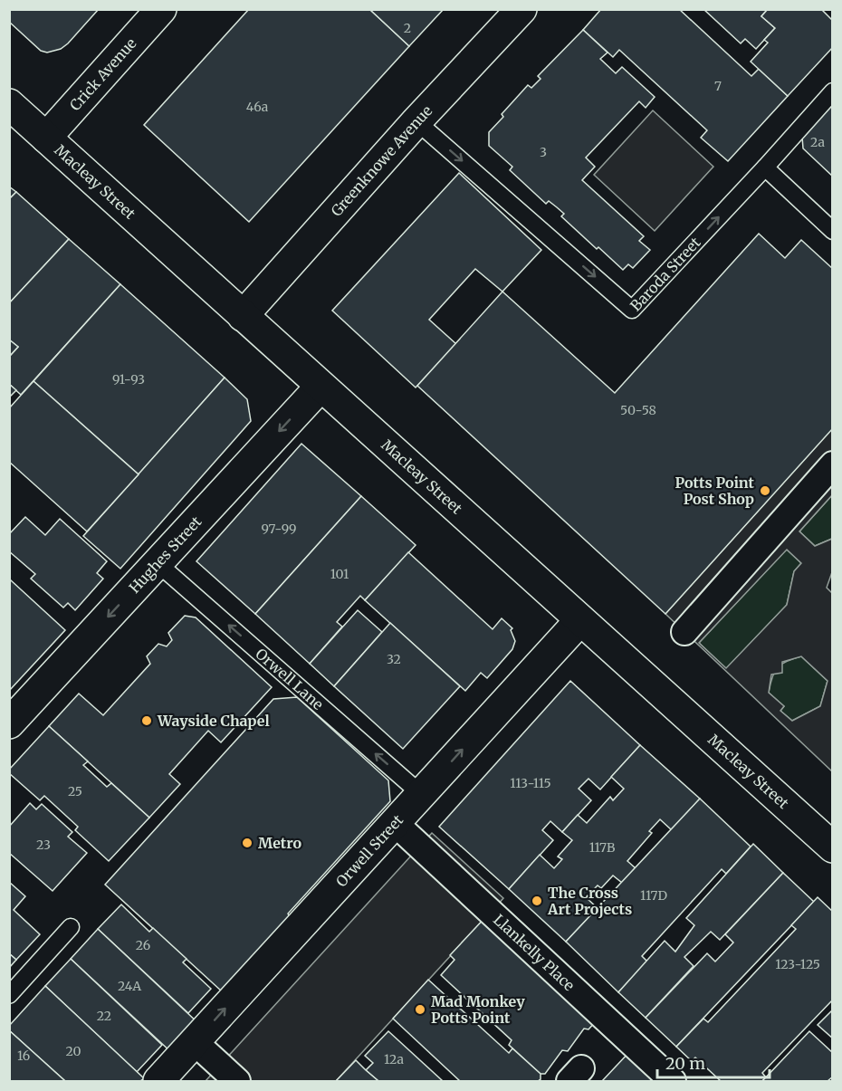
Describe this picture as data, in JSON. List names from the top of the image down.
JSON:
{
  "streets": {
    "street": [
      "Crick Avenue",
      "Greenknowe Avenue",
      "Macleay Street",
      "Hughes Street",
      "Orwell Street",
      "Llankelly Place"
    ],
    "lane": ["Baroda Street", "Orwell Lane"]
  },
  "crossings": [
    ["Crick Avenue", "Macleay Street"],
    ["Greenknowe Avenue", "Macleay Street"],
    ["Greenknowe Avenue", "Baroda Street"],
    ["Macleay Street", "Hughes Street"],
    ["Macleay Street", "Orwell Street"],
    ["Hughes Street", "Orwell Lane"],
    ["Orwell Lane", "Orwell Street"],
    ["Orwell Street", "Llankelly Place"]
  ],
  "one_way": ["Hughes Street", "Orwell Lane", "Orwell Street"],
  "places": [
    "Potts Point Post Shop",
    "Wayside Chapel",
    "Metro",
    "The Cross Art Projects",
    "Mad Monkey Potts Point"
  ],
  "house_numbers": [
    "2",
    "7",
    "46a",
    "2a",
    "3",
    "91-93",
    "50-58",
    "97-99",
    "101",
    "32",
    "113-115",
    "25",
    "23",
    "117B",
    "117D",
    "26",
    "123-125",
    "24A",
    "22",
    "20",
    "16",
    "12a"
  ],
  "scale_bar": "20 m"
}
